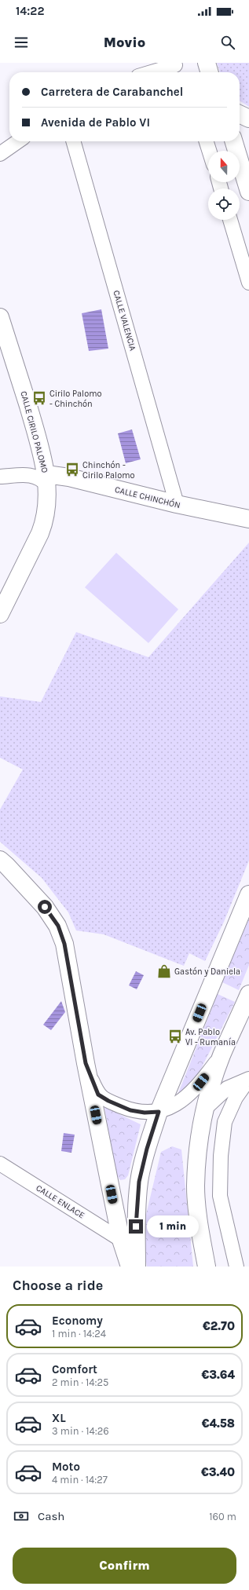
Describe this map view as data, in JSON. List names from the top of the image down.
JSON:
{
  "streets": {
    "street": [
      "CALLE VALENCIA",
      "CALLE CIRILO PALOMO",
      "CALLE CHINCHÓN",
      "CALLE ENLACE"
    ]
  },
  "crossings": [
    ["CALLE VALENCIA", "CALLE CHINCHÓN"],
    ["CALLE CIRILO PALOMO", "CALLE CHINCHÓN"]
  ],
  "places": {
    "bus stop": ["Cirilo Palomo - Chinchón", "Chinchón - Cirilo Palomo", "Av. Pablo VI - Rumanía"],
    "shop": ["Gastón y Daniela"]
  },
  "north": "top",
  "page": {
    "status": "14:22",
    "header": "Movio",
    "banner": ["Carretera de Carabanchel", "Avenida de Pablo VI"],
    "bubble": "1 min",
    "heading": "Choose a ride",
    "list": [
      {
        "name": "Economy",
        "note": "1 min · 14:24",
        "value": "€2.70"
      },
      {
        "name": "Comfort",
        "note": "2 min · 14:25",
        "value": "€3.64"
      },
      {
        "name": "XL",
        "note": "3 min · 14:26",
        "value": "€4.58"
      },
      {
        "name": "Moto",
        "note": "4 min · 14:27",
        "value": "€3.40"
      }
    ],
    "pay": ["Cash", "160 m"],
    "buttons": "Confirm"
  }
}
